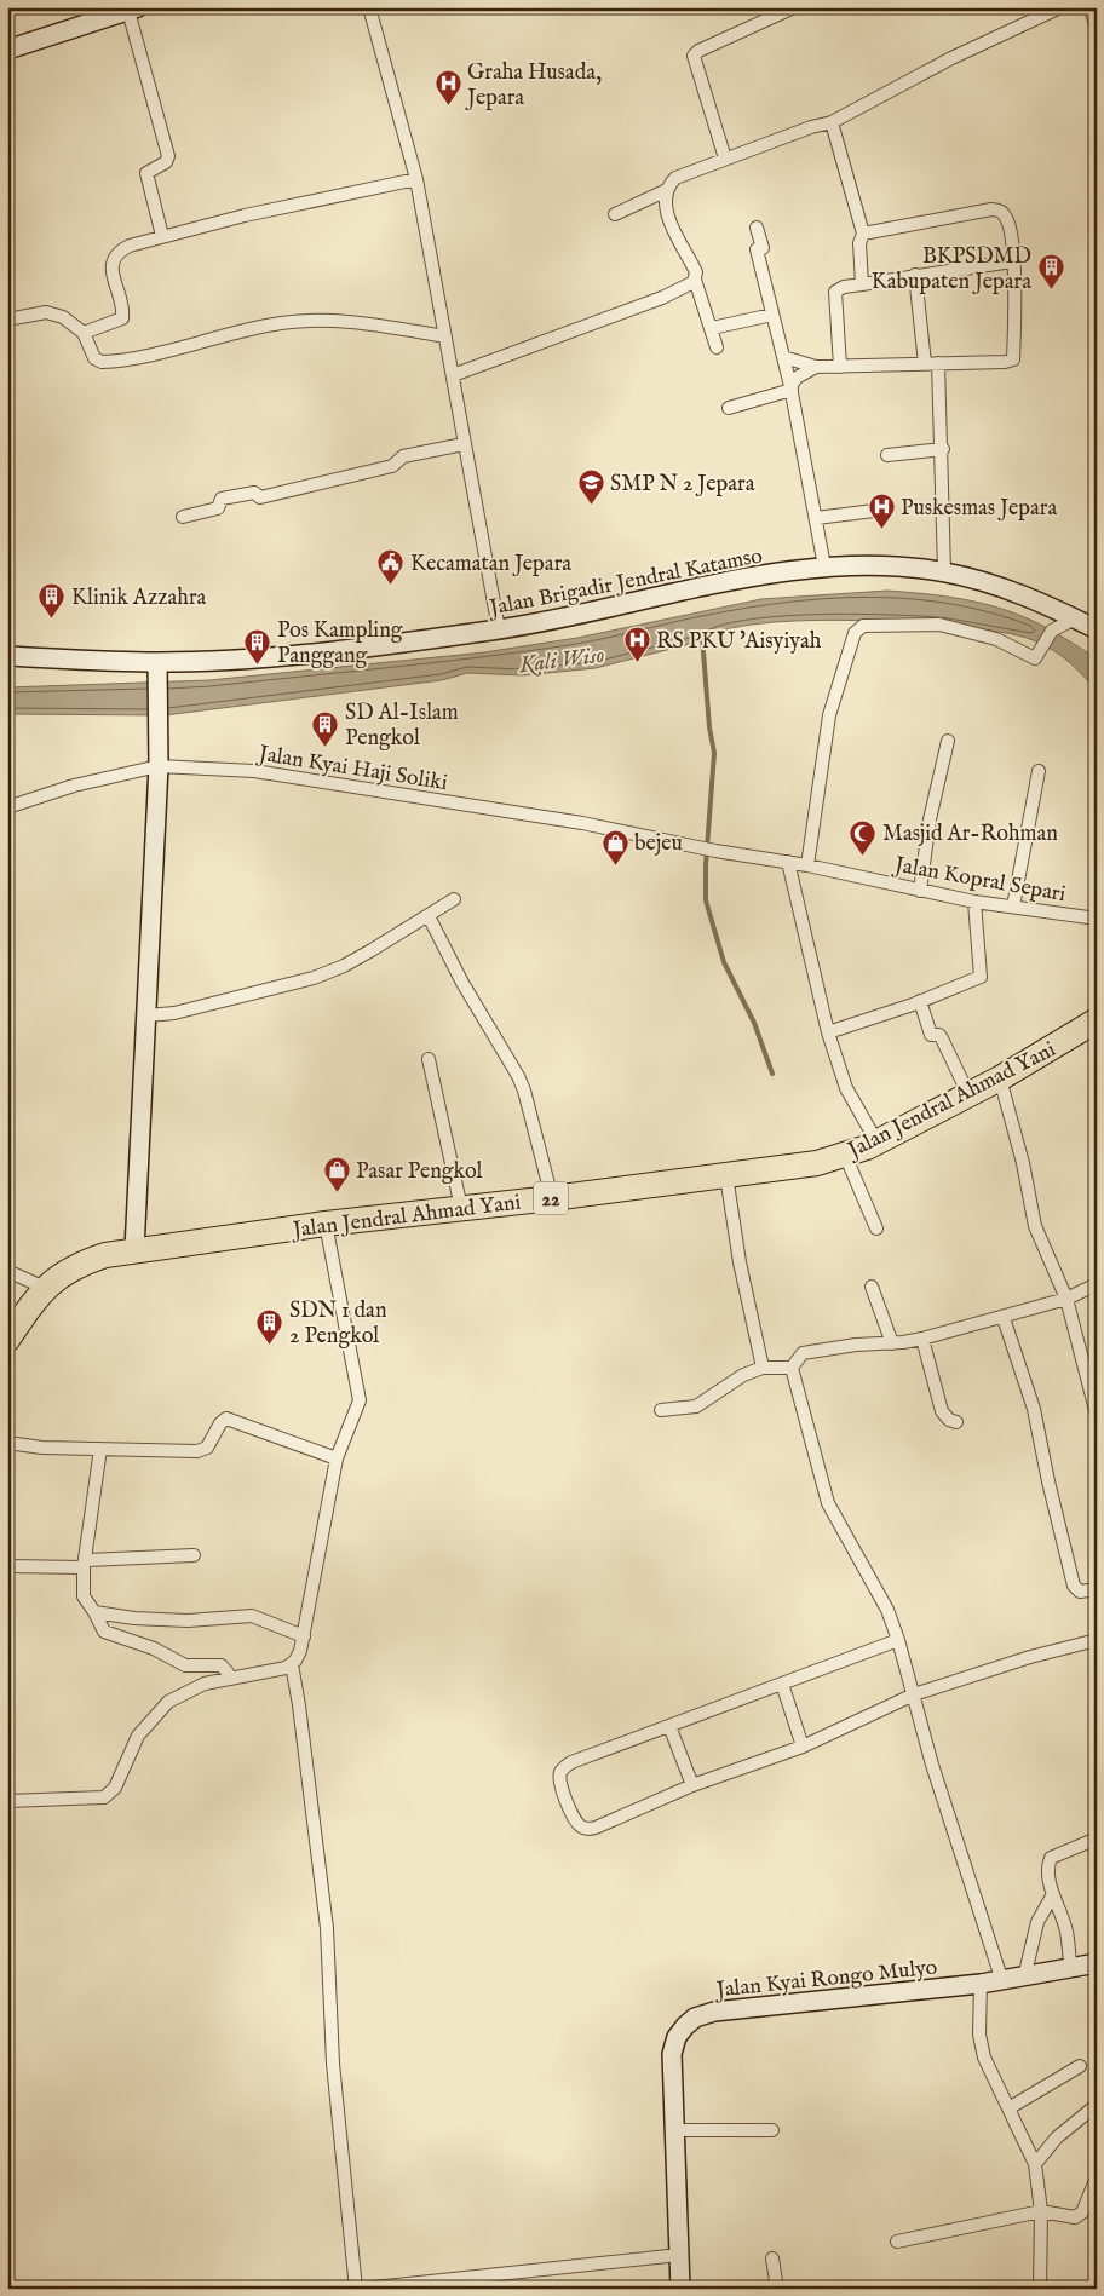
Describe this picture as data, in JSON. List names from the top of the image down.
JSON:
{
  "streets": {
    "highway": ["Jalan Jendral Ahmad Yani", "22"],
    "street": [
      "Jalan Brigadir Jendral Katamso",
      "Jalan Kyai Haji Soliki",
      "Jalan Kopral Separi",
      "Jalan Kyai Rongo Mulyo"
    ]
  },
  "crossings": [
    ["Jalan Kyai Haji Soliki", "Jalan Kopral Separi"]
  ],
  "water": ["Kali Wiso"],
  "places": {
    "hospital": ["Graha Husada, Jepara", "Puskesmas Jepara", "RS PKU 'Aisyiyah"],
    "building": [
      "BKPSDMD Kabupaten Jepara",
      "Klinik Azzahra",
      "Pos Kampling Panggang",
      "SD Al-Islam Pengkol",
      "SDN 1 dan 2 Pengkol"
    ],
    "school or university": ["SMP N 2 Jepara"],
    "public building": ["Kecamatan Jepara"],
    "mosque": ["Masjid Ar-Rohman"],
    "shop": ["bejeu", "Pasar Pengkol"]
  }
}
